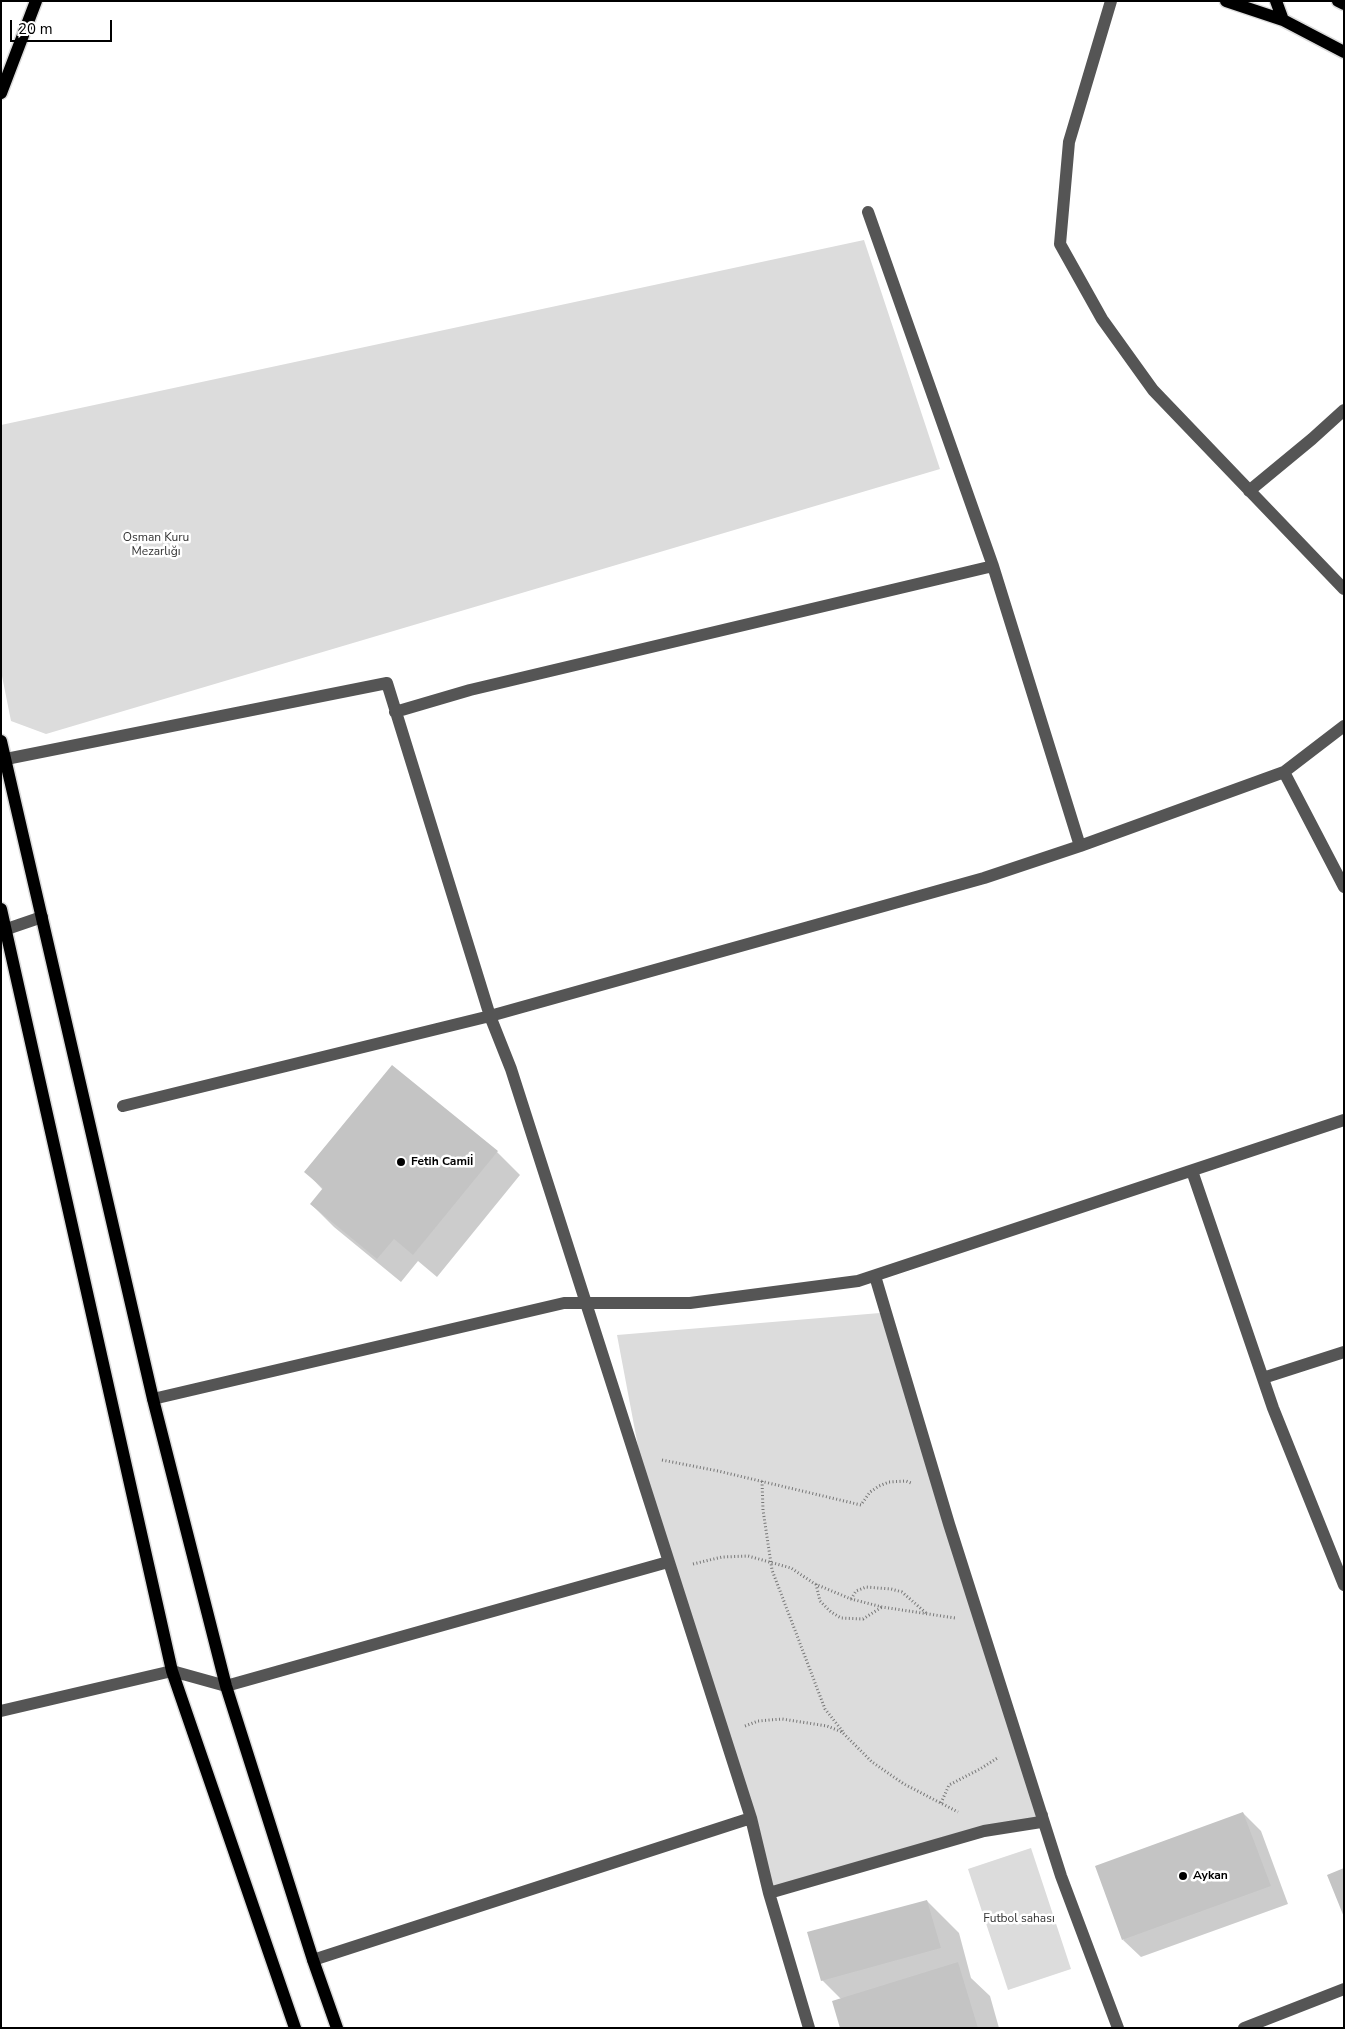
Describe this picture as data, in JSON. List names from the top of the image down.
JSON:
{
  "parks": ["Osman Kuru Mezarlığı", "Futbol sahası"],
  "places": ["Fetih Camiİ", "Aykan"],
  "scale_bar": "20 m"
}
